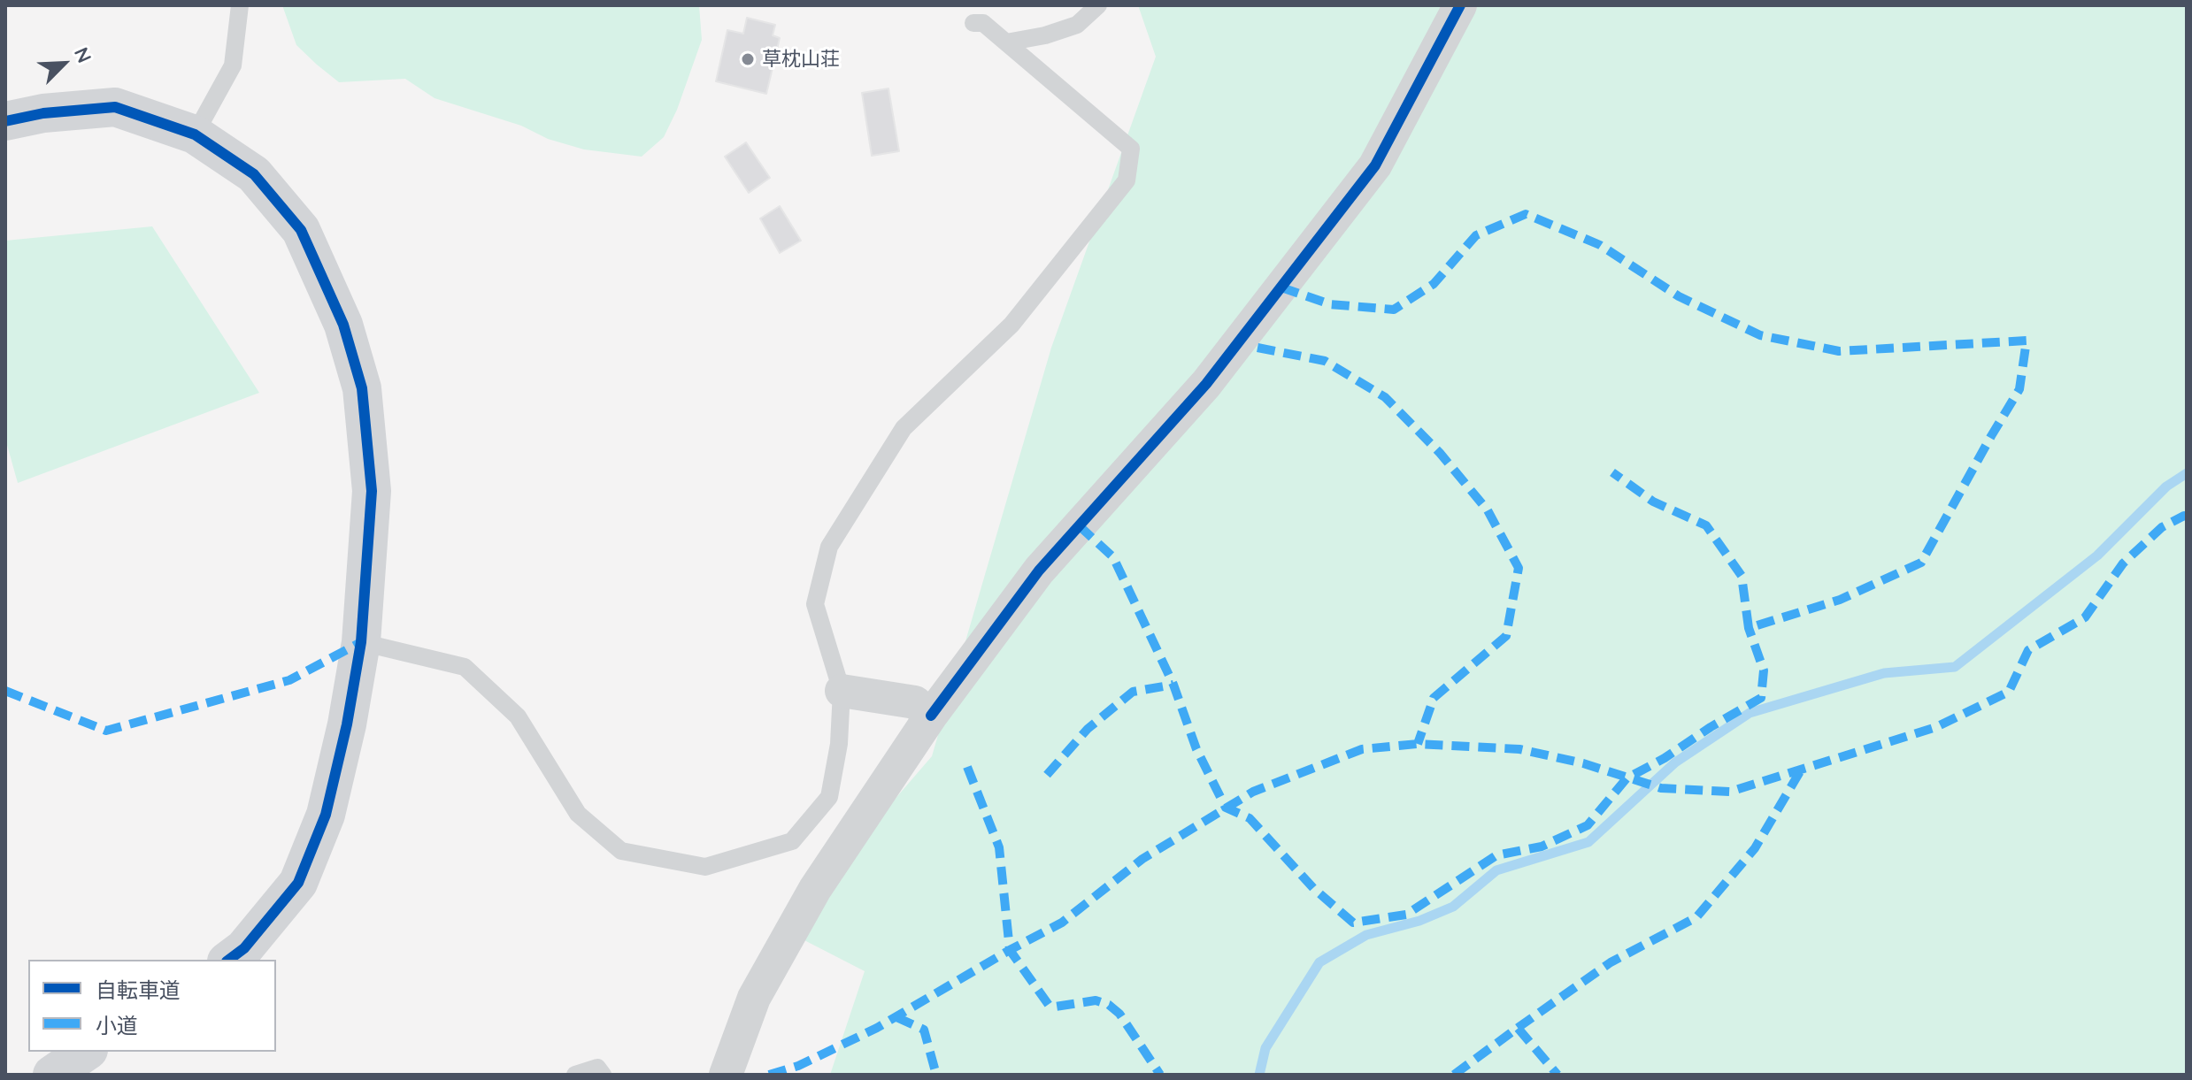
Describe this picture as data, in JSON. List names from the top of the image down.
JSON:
{
  "places": ["草枕山荘"],
  "legend": ["自転車道", "小道"],
  "north": "top right"
}
